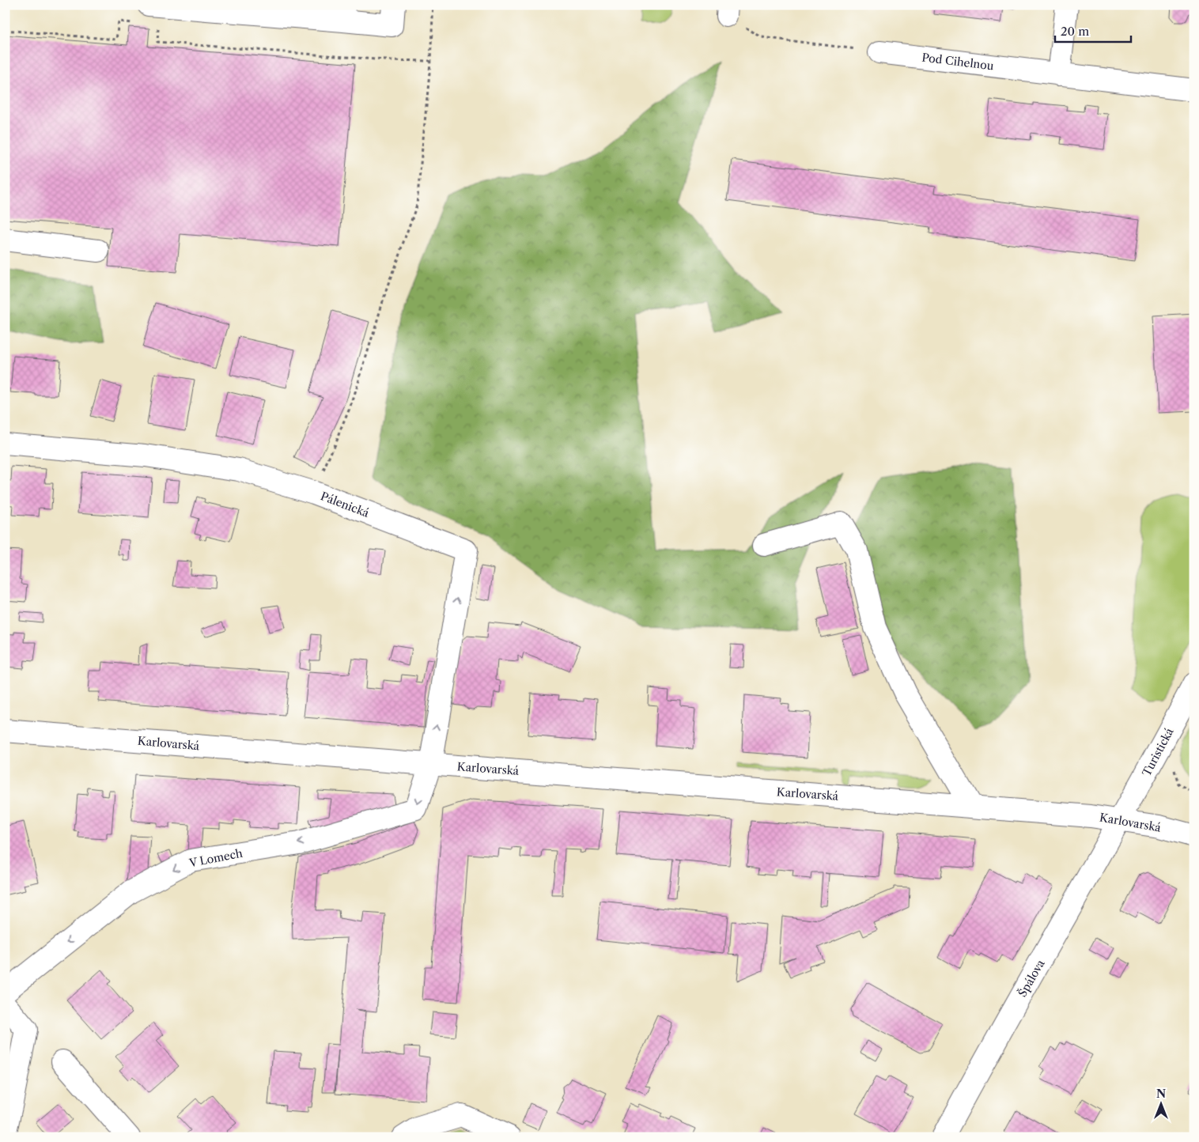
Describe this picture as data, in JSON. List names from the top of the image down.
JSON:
{
  "streets": {
    "street": [
      "Pod Cihelnou",
      "Pálenická",
      "Karlovarská",
      "Turistická",
      "V Lomech",
      "Špálova"
    ]
  },
  "crossings": [
    ["Pálenická", "Karlovarská"],
    ["Pálenická", "V Lomech"],
    ["Karlovarská", "Turistická"],
    ["Karlovarská", "V Lomech"],
    ["Karlovarská", "Špálova"],
    ["Turistická", "Špálova"]
  ],
  "one_way": ["V Lomech"],
  "scale_bar": "20 m",
  "north": "top"
}
